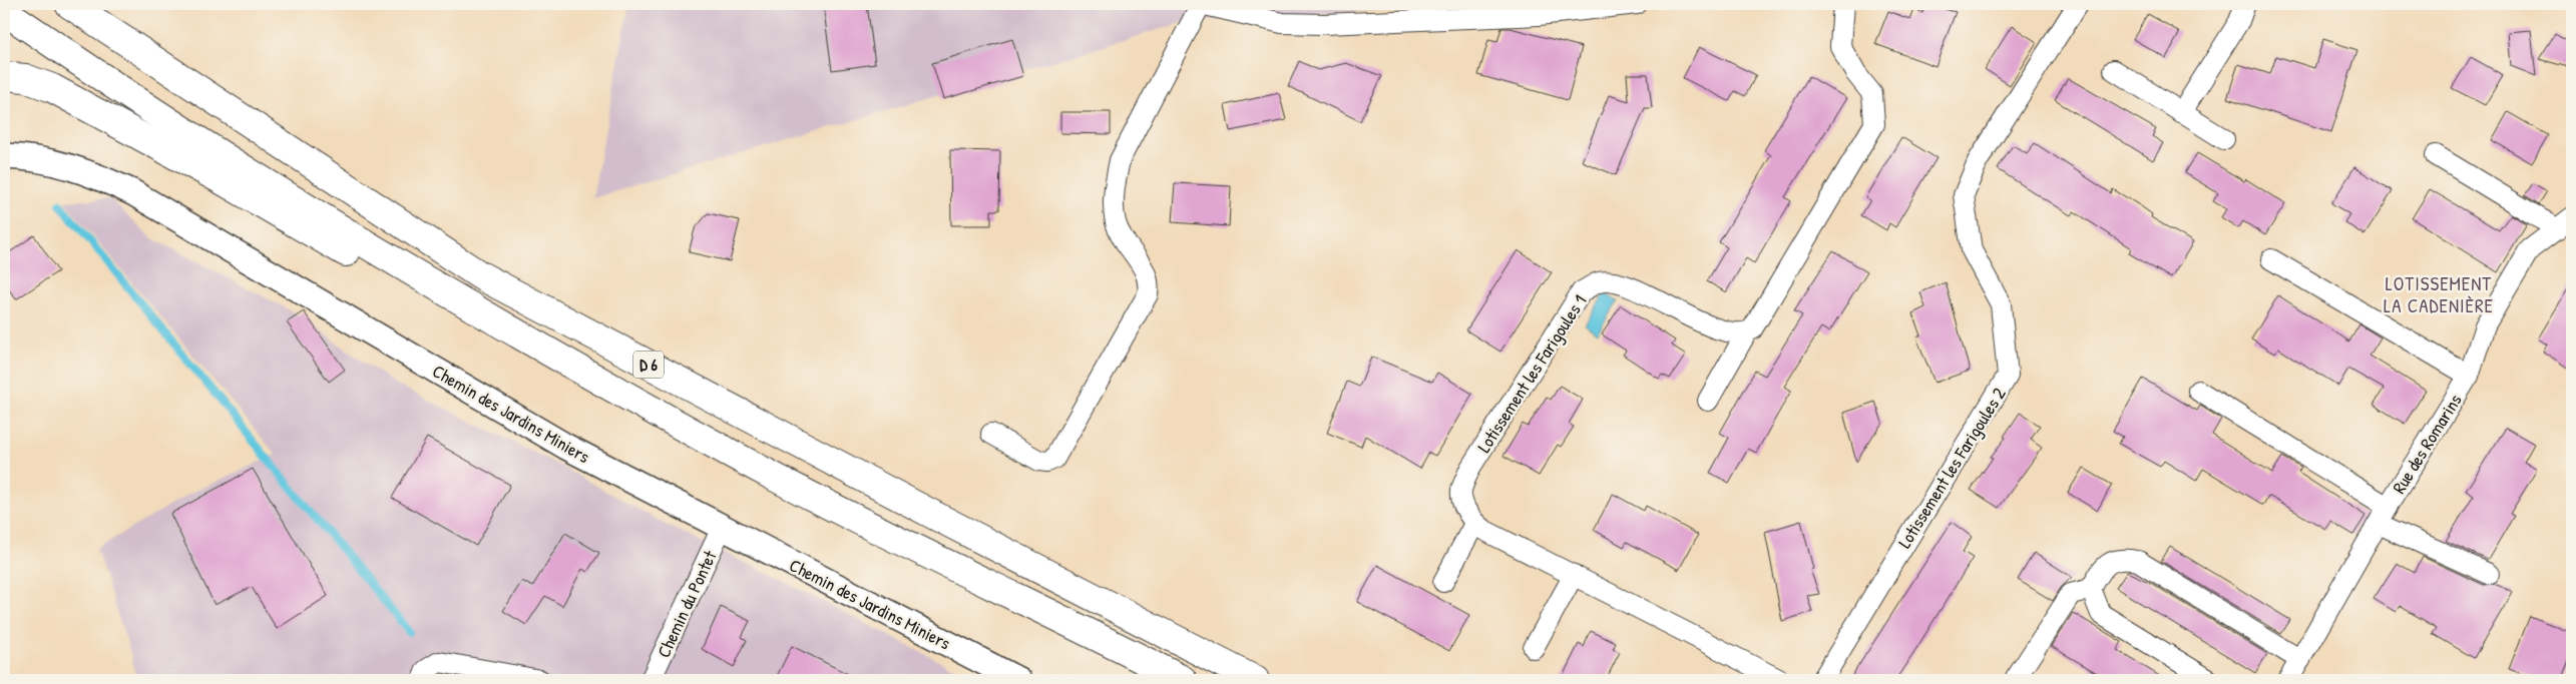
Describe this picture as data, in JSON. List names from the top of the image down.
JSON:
{
  "streets": {
    "highway": ["D 6"],
    "street": [
      "Lotissement les Farigoules 1",
      "Chemin des Jardins Miniers",
      "Rue des Romarins",
      "Lotissement les Farigoules 2",
      "Chemin du Pontet"
    ]
  },
  "crossings": [
    ["Chemin des Jardins Miniers", "Chemin du Pontet"]
  ],
  "districts": ["LOTISSEMENT LA CADENIÈRE"]
}
